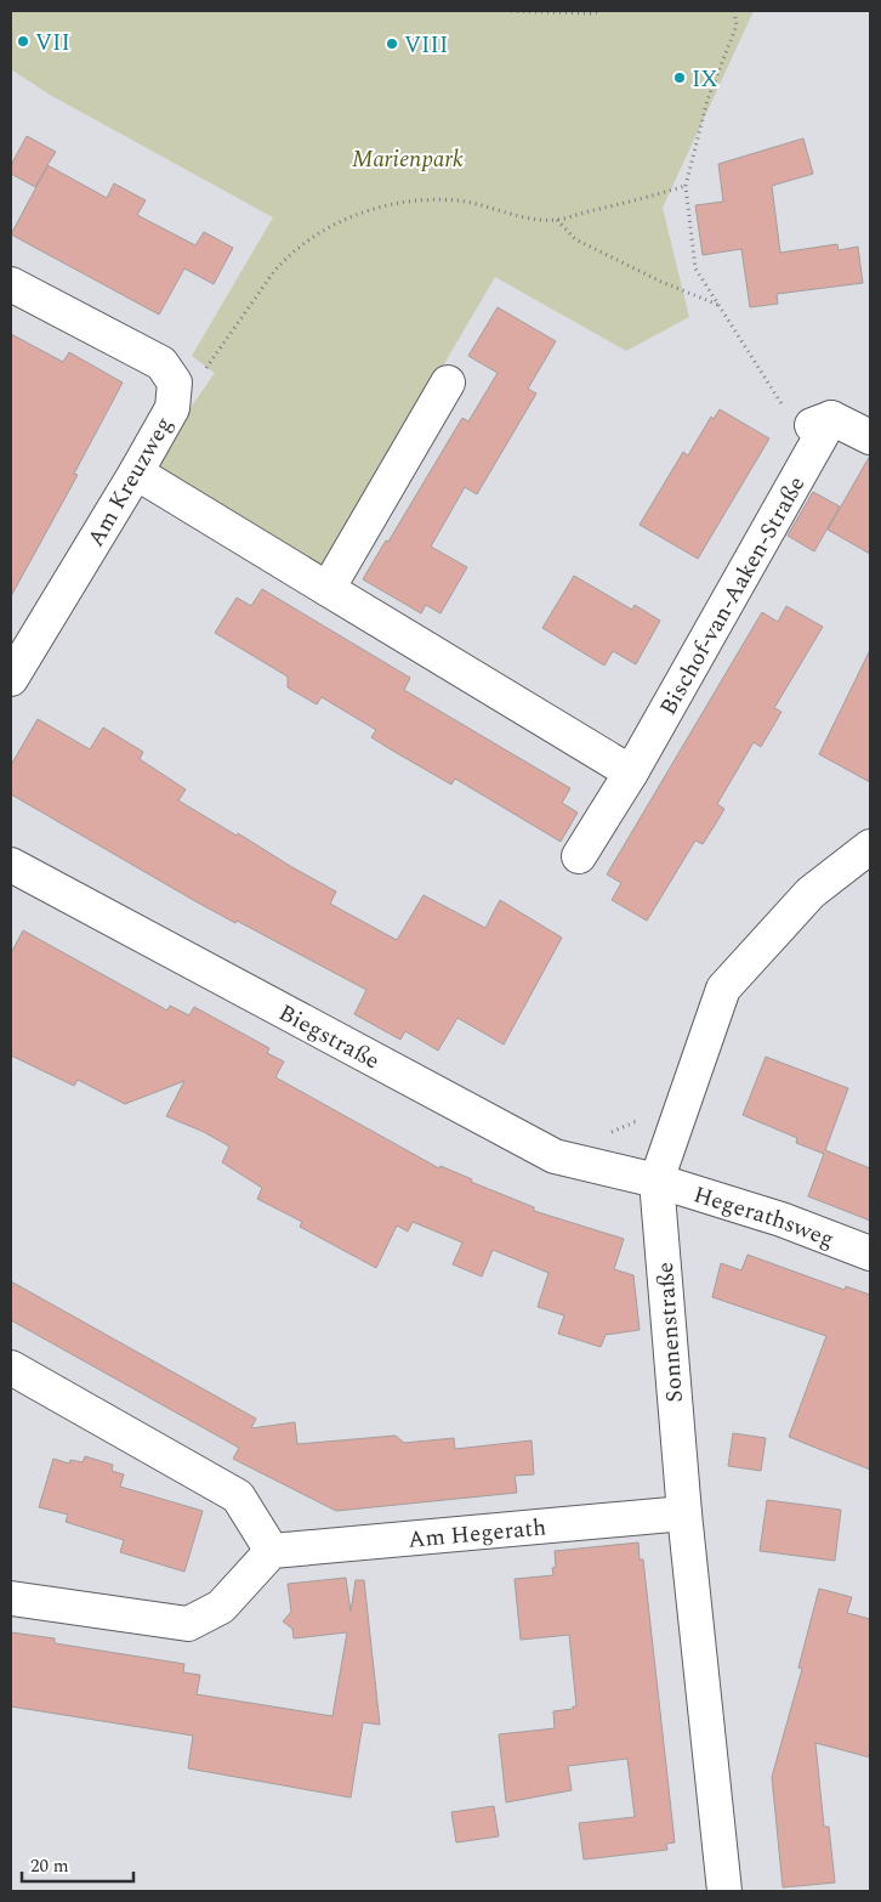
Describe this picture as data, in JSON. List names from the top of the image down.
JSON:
{
  "streets": {
    "street": [
      "Am Kreuzweg",
      "Bischof-van-Aaken-Straße",
      "Biegstraße",
      "Hegerathsweg",
      "Sonnenstraße",
      "Am Hegerath"
    ]
  },
  "crossings": [
    ["Biegstraße", "Hegerathsweg"],
    ["Biegstraße", "Sonnenstraße"],
    ["Hegerathsweg", "Sonnenstraße"],
    ["Sonnenstraße", "Am Hegerath"]
  ],
  "parks": ["Marienpark"],
  "places": ["VII", "VIII", "IX"],
  "scale_bar": "20 m"
}
